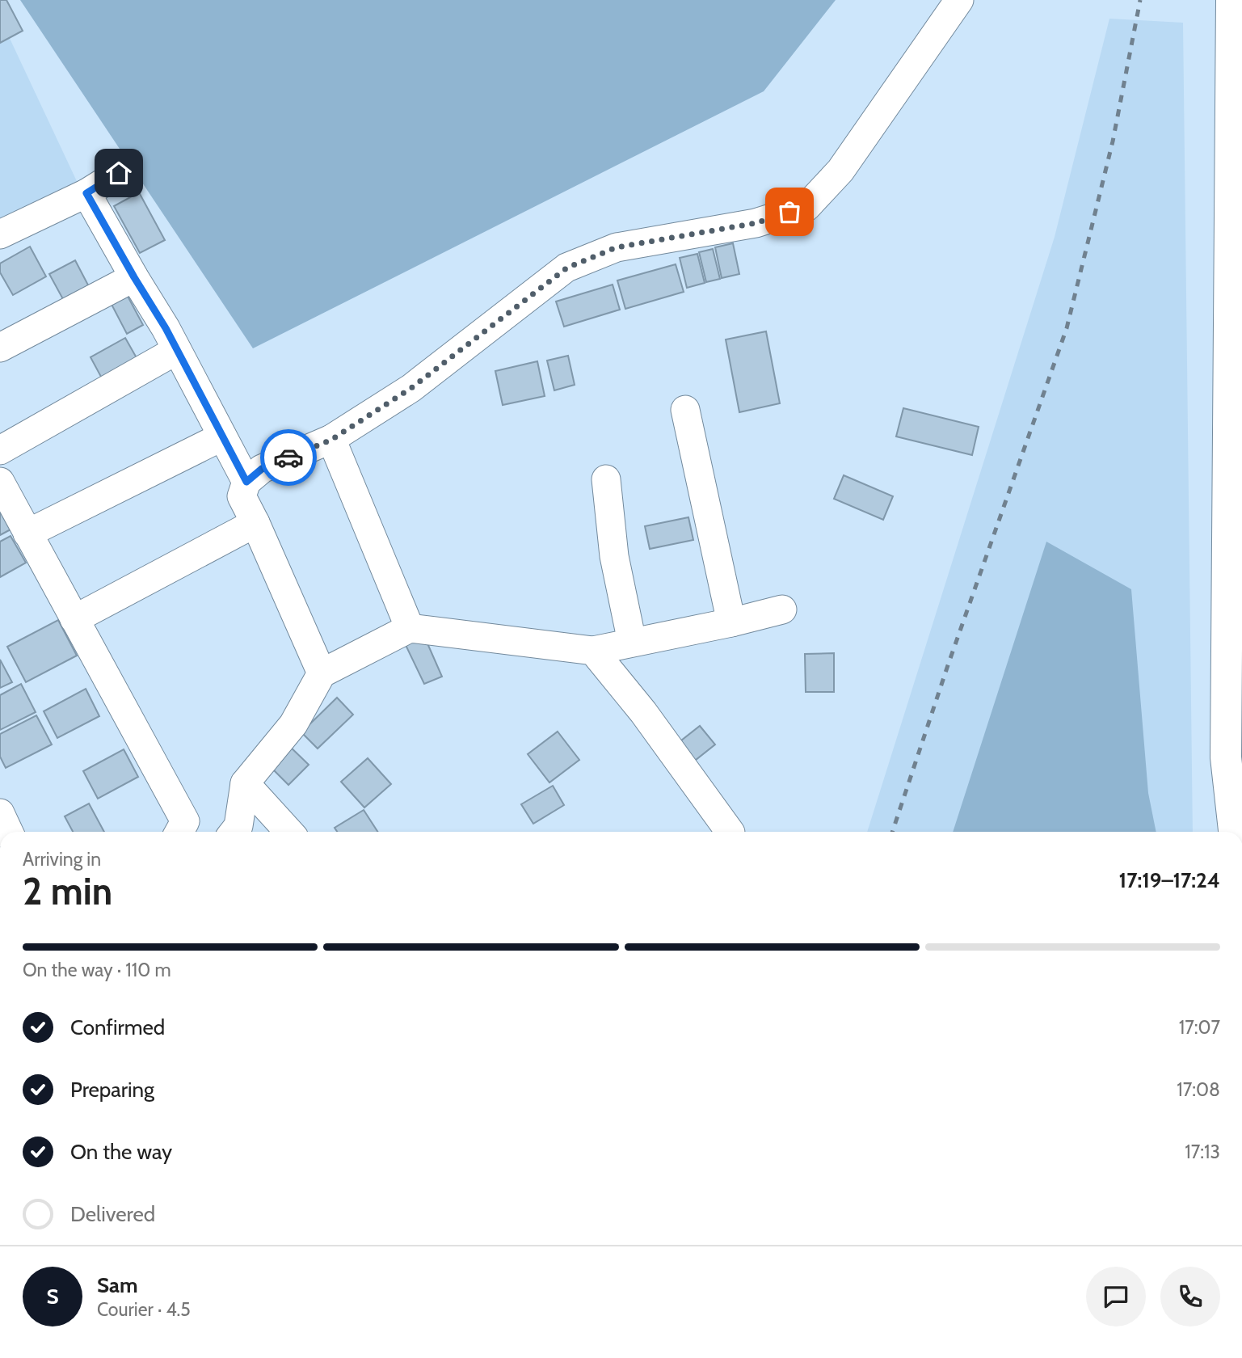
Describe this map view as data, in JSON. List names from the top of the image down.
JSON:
{
  "page": {
    "heading": ["2 min", "Arriving in", "17:19–17:24"],
    "panel": ["Sam", "Courier · 4.5"],
    "bar": "On the way · 110 m",
    "list": [
      ["Confirmed", "17:07"],
      ["Preparing", "17:08"],
      ["On the way", "17:13"],
      "Delivered"
    ],
    "round": "S"
  }
}
